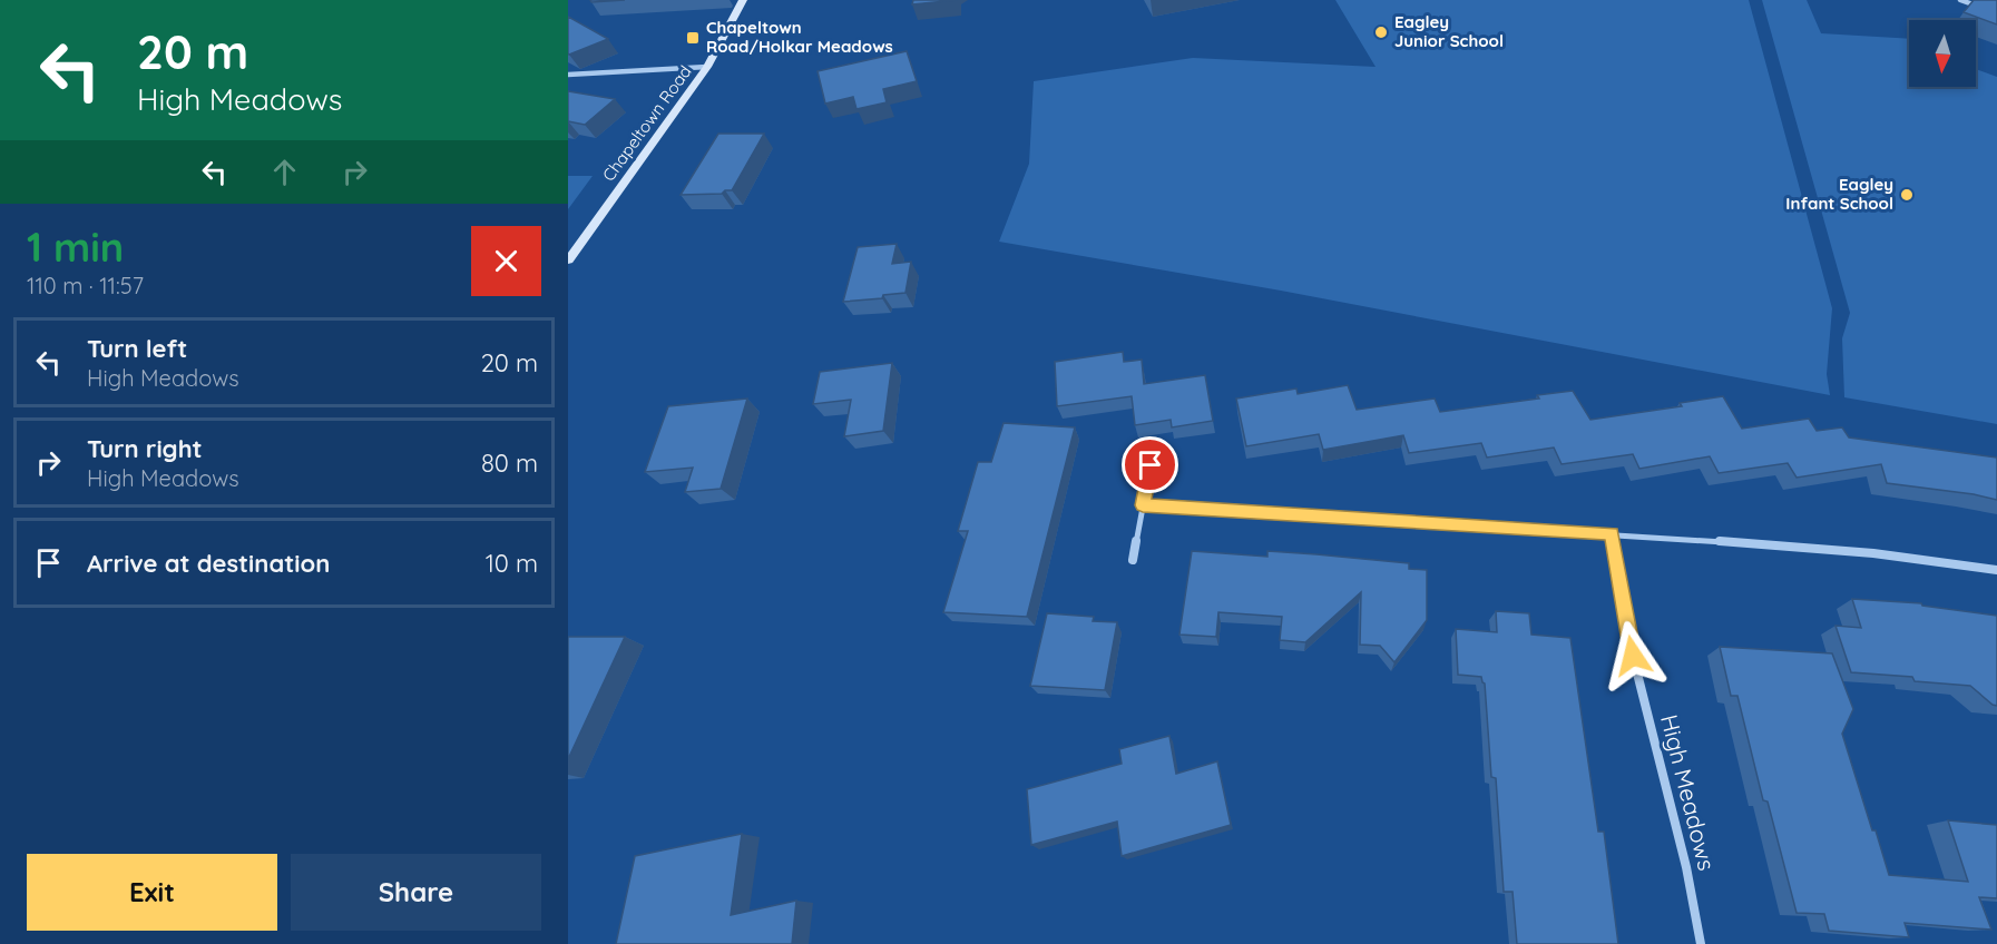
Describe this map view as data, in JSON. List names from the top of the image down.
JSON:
{
  "streets": {
    "main road": ["Chapeltown Road"],
    "street": ["High Meadows"]
  },
  "places": {
    "other": ["Eagley Junior School", "Eagley Infant School"],
    "transit": ["Chapeltown Road/Holkar Meadows"]
  },
  "north": "bottom",
  "page": {
    "turn": ["20 m", "High Meadows"],
    "heading": ["1 min", "110 m · 11:57"],
    "list": [
      {
        "name": "Turn left",
        "note": "High Meadows",
        "value": "20 m"
      },
      {
        "name": "Turn right",
        "note": "High Meadows",
        "value": "80 m"
      },
      {
        "name": "Arrive at destination",
        "value": "10 m"
      }
    ],
    "buttons": ["Exit", "Share"]
  }
}
